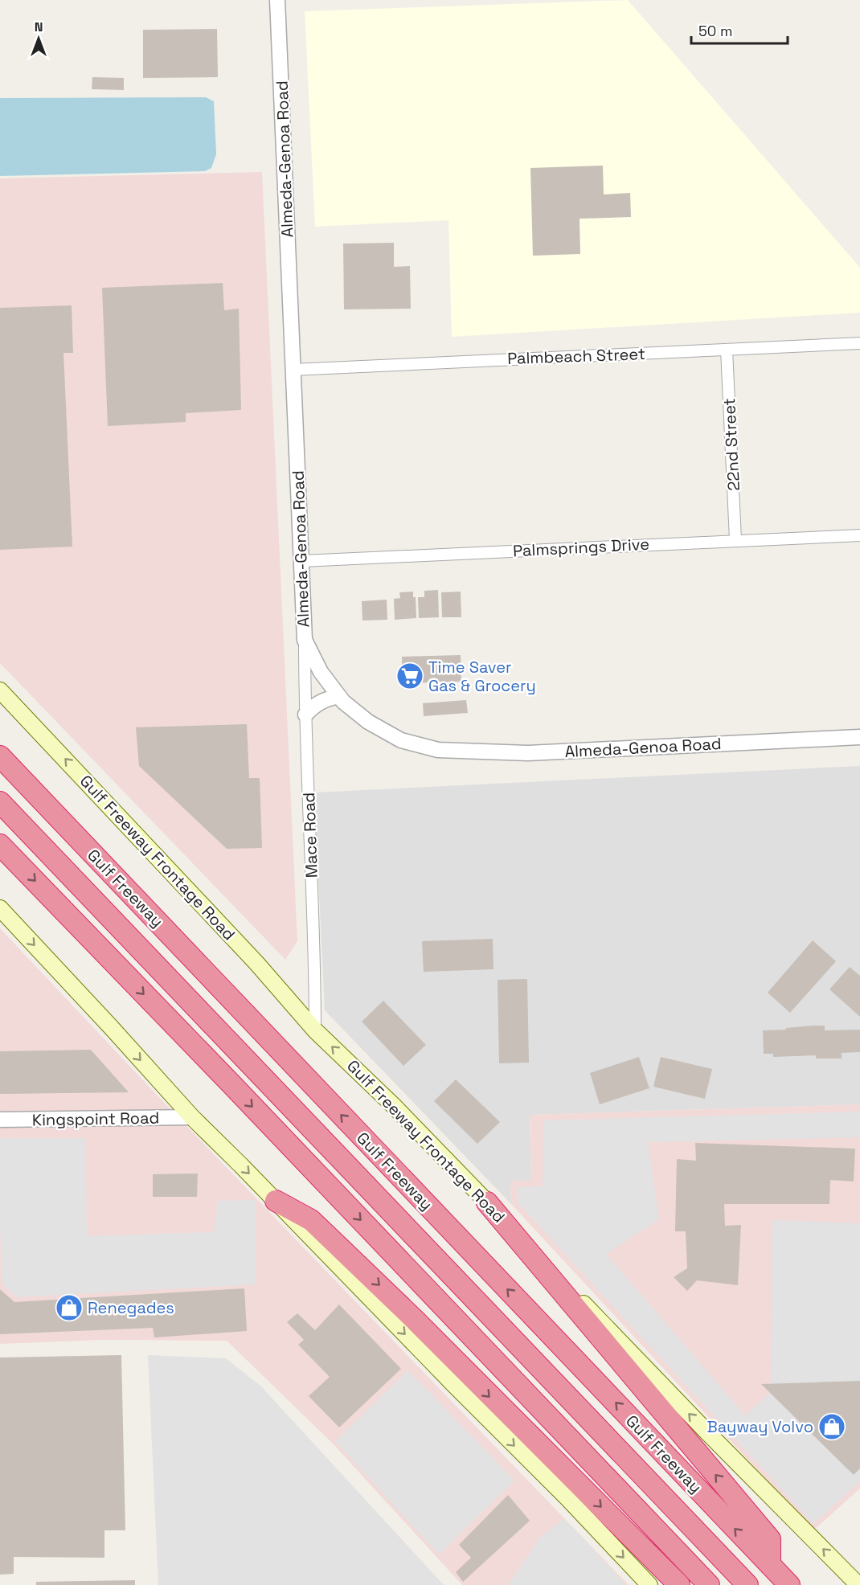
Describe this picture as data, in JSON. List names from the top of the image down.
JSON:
{
  "streets": {
    "highway": ["Gulf Freeway"],
    "main road": ["Gulf Freeway Frontage Road"],
    "street": [
      "Almeda-Genoa Road",
      "Palmbeach Street",
      "22nd Street",
      "Palmsprings Drive",
      "Mace Road",
      "Kingspoint Road"
    ]
  },
  "crossings": [
    ["Almeda-Genoa Road", "Palmbeach Street"],
    ["Almeda-Genoa Road", "Palmsprings Drive"],
    ["Almeda-Genoa Road", "Mace Road"],
    ["Palmbeach Street", "22nd Street"],
    ["22nd Street", "Palmsprings Drive"],
    ["Mace Road", "Gulf Freeway Frontage Road"]
  ],
  "one_way": ["Gulf Freeway Frontage Road"],
  "places": {
    "supermarket": ["Time Saver Gas & Grocery"],
    "shop": ["Renegades", "Bayway Volvo"]
  },
  "scale_bar": "50 m",
  "north": "top"
}
